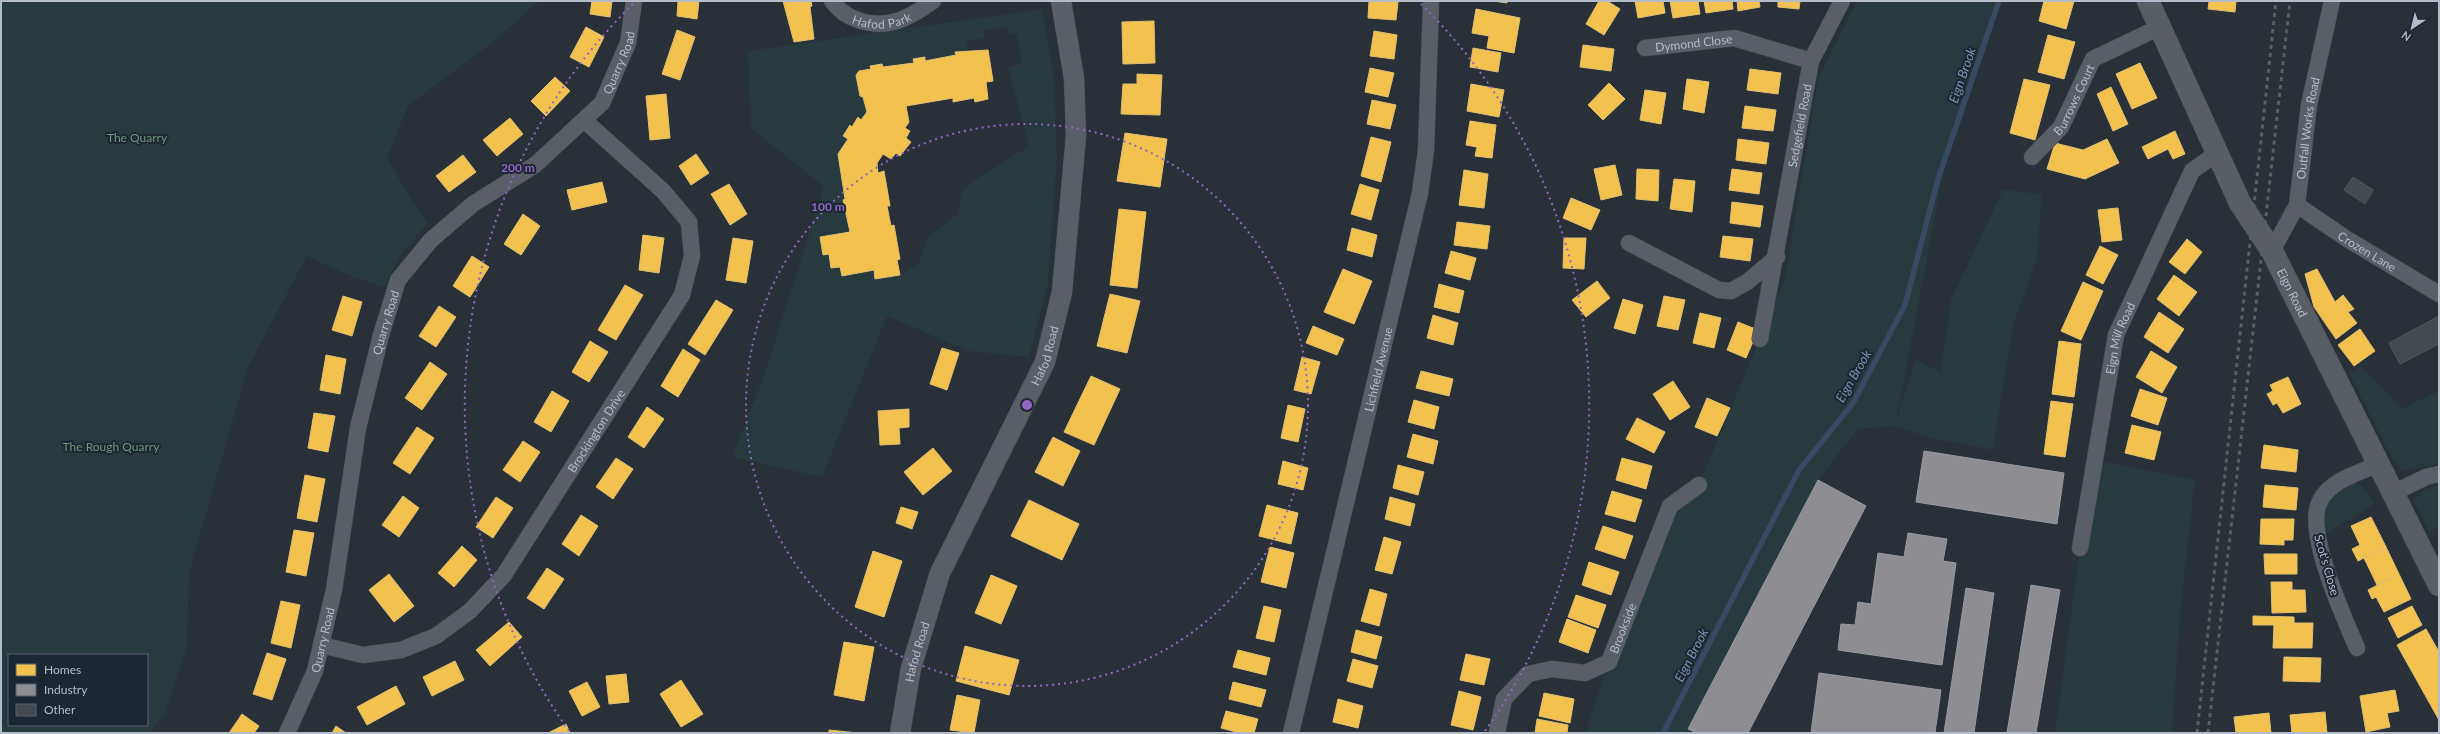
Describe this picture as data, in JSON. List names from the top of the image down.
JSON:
{
  "streets": {
    "main road": ["Eign Road"],
    "street": [
      "Hafod Park",
      "Dymond Close",
      "Quarry Road",
      "Burrows Court",
      "Sedgefield Road",
      "Outfall Works Road",
      "Crozen Lane",
      "Eign Mill Road",
      "Hafod Road",
      "Lichfield Avenue",
      "Brockington Drive",
      "Scot's Close",
      "Brookside"
    ]
  },
  "crossings": [
    ["Dymond Close", "Sedgefield Road"],
    ["Quarry Road", "Brockington Drive"],
    ["Burrows Court", "Eign Road"],
    ["Outfall Works Road", "Crozen Lane"],
    ["Outfall Works Road", "Eign Road"],
    ["Eign Road", "Eign Mill Road"],
    ["Eign Road", "Scot's Close"]
  ],
  "water": ["Eign Brook"],
  "parks": ["The Quarry", "The Rough Quarry"],
  "legend": ["Homes", "Industry", "Other"],
  "north": "bottom left",
  "rings": ["200 m", "100 m"]
}
